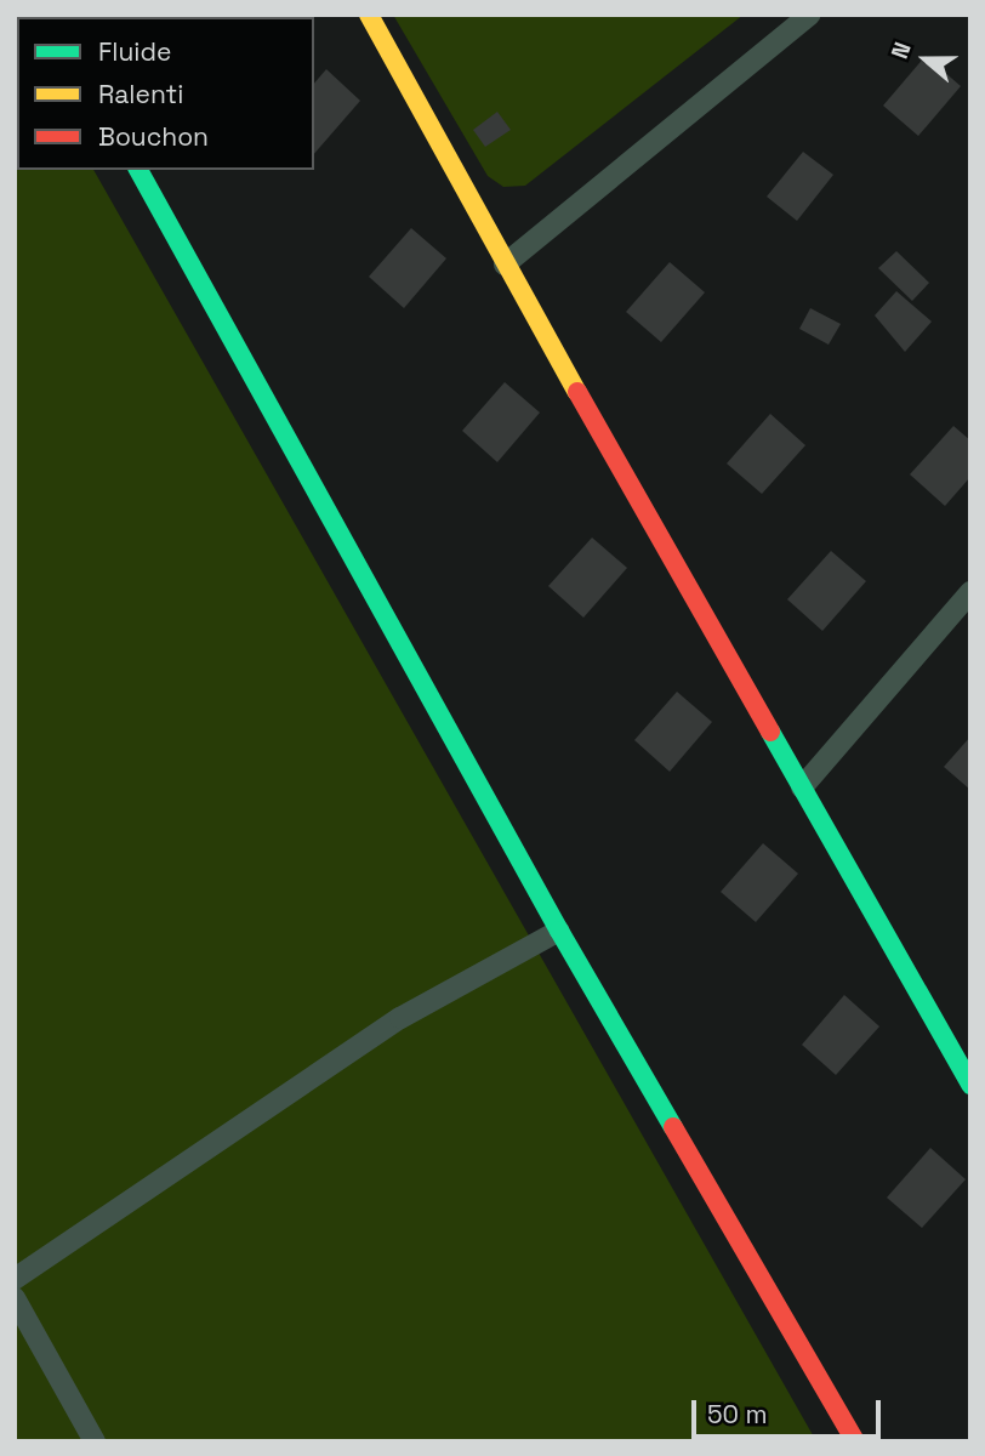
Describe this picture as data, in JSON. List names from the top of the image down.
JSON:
{
  "legend": ["Fluide", "Ralenti", "Bouchon"],
  "scale_bar": "50 m",
  "north": "left"
}
